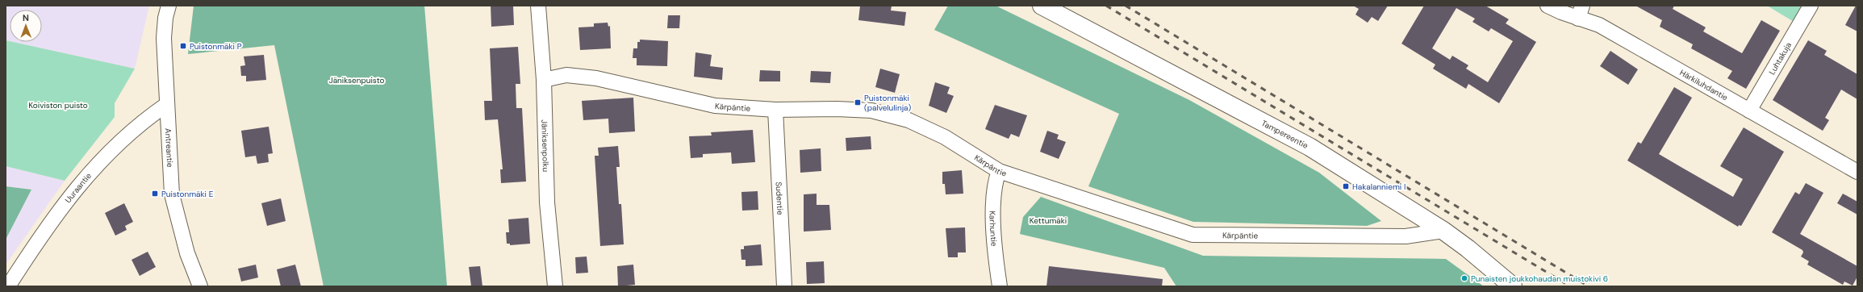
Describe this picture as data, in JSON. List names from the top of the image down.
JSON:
{
  "streets": {
    "main road": ["Tampereentie"],
    "street": [
      "Luhtakuja",
      "Härkiluhdantie",
      "Kärpäntie",
      "Jäniksenpolku",
      "Antreantie",
      "Uuraantie",
      "Sudentie",
      "Karhuntie"
    ]
  },
  "crossings": [
    ["Luhtakuja", "Härkiluhdantie"],
    ["Kärpäntie", "Tampereentie"],
    ["Kärpäntie", "Jäniksenpolku"],
    ["Kärpäntie", "Sudentie"],
    ["Kärpäntie", "Karhuntie"],
    ["Antreantie", "Uuraantie"]
  ],
  "parks": ["Jäniksenpuisto", "Koiviston puisto", "Kettumäki"],
  "places": {
    "transit": [
      "Puistonmäki P",
      "Puistonmäki (palvelulinja)",
      "Hakalanniemi I",
      "Puistonmäki E"
    ],
    "other": ["Punaisten joukkohaudan muistokivi 6"]
  },
  "north": "top"
}
